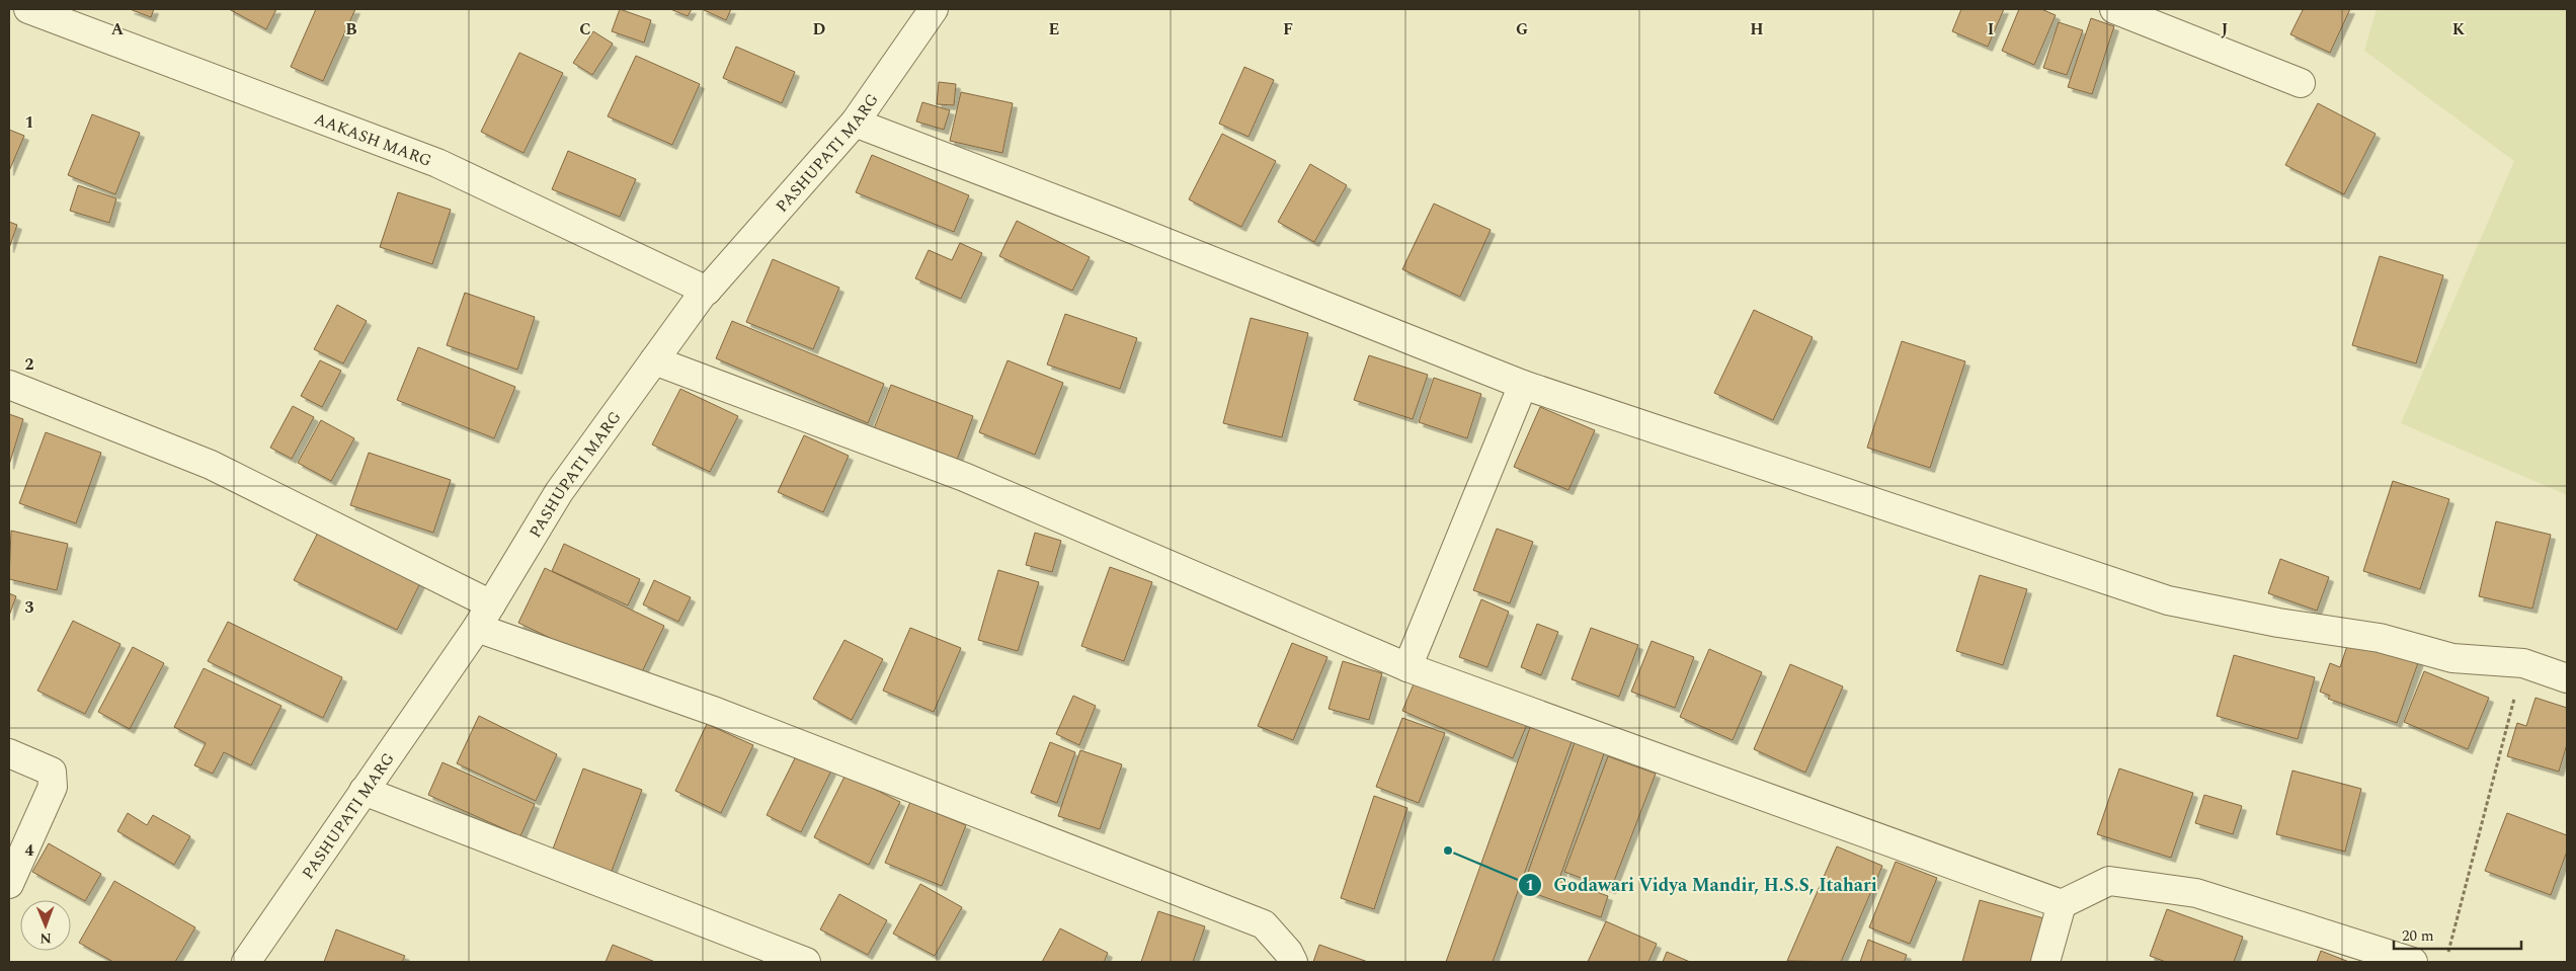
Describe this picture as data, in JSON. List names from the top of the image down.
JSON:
{
  "streets": {
    "street": ["AAKASH MARG", "PASHUPATI MARG"]
  },
  "crossings": [
    ["AAKASH MARG", "PASHUPATI MARG"]
  ],
  "places": ["Godawari Vidya Mandir, H.S.S, Itahari"],
  "scale_bar": "20 m",
  "north": "bottom",
  "grid": {
    "columns": [
      "A",
      "B",
      "C",
      "D",
      "E",
      "F",
      "G",
      "H",
      "I",
      "J",
      "K"
    ],
    "rows": [
      "1",
      "2",
      "3",
      "4"
    ]
  }
}
